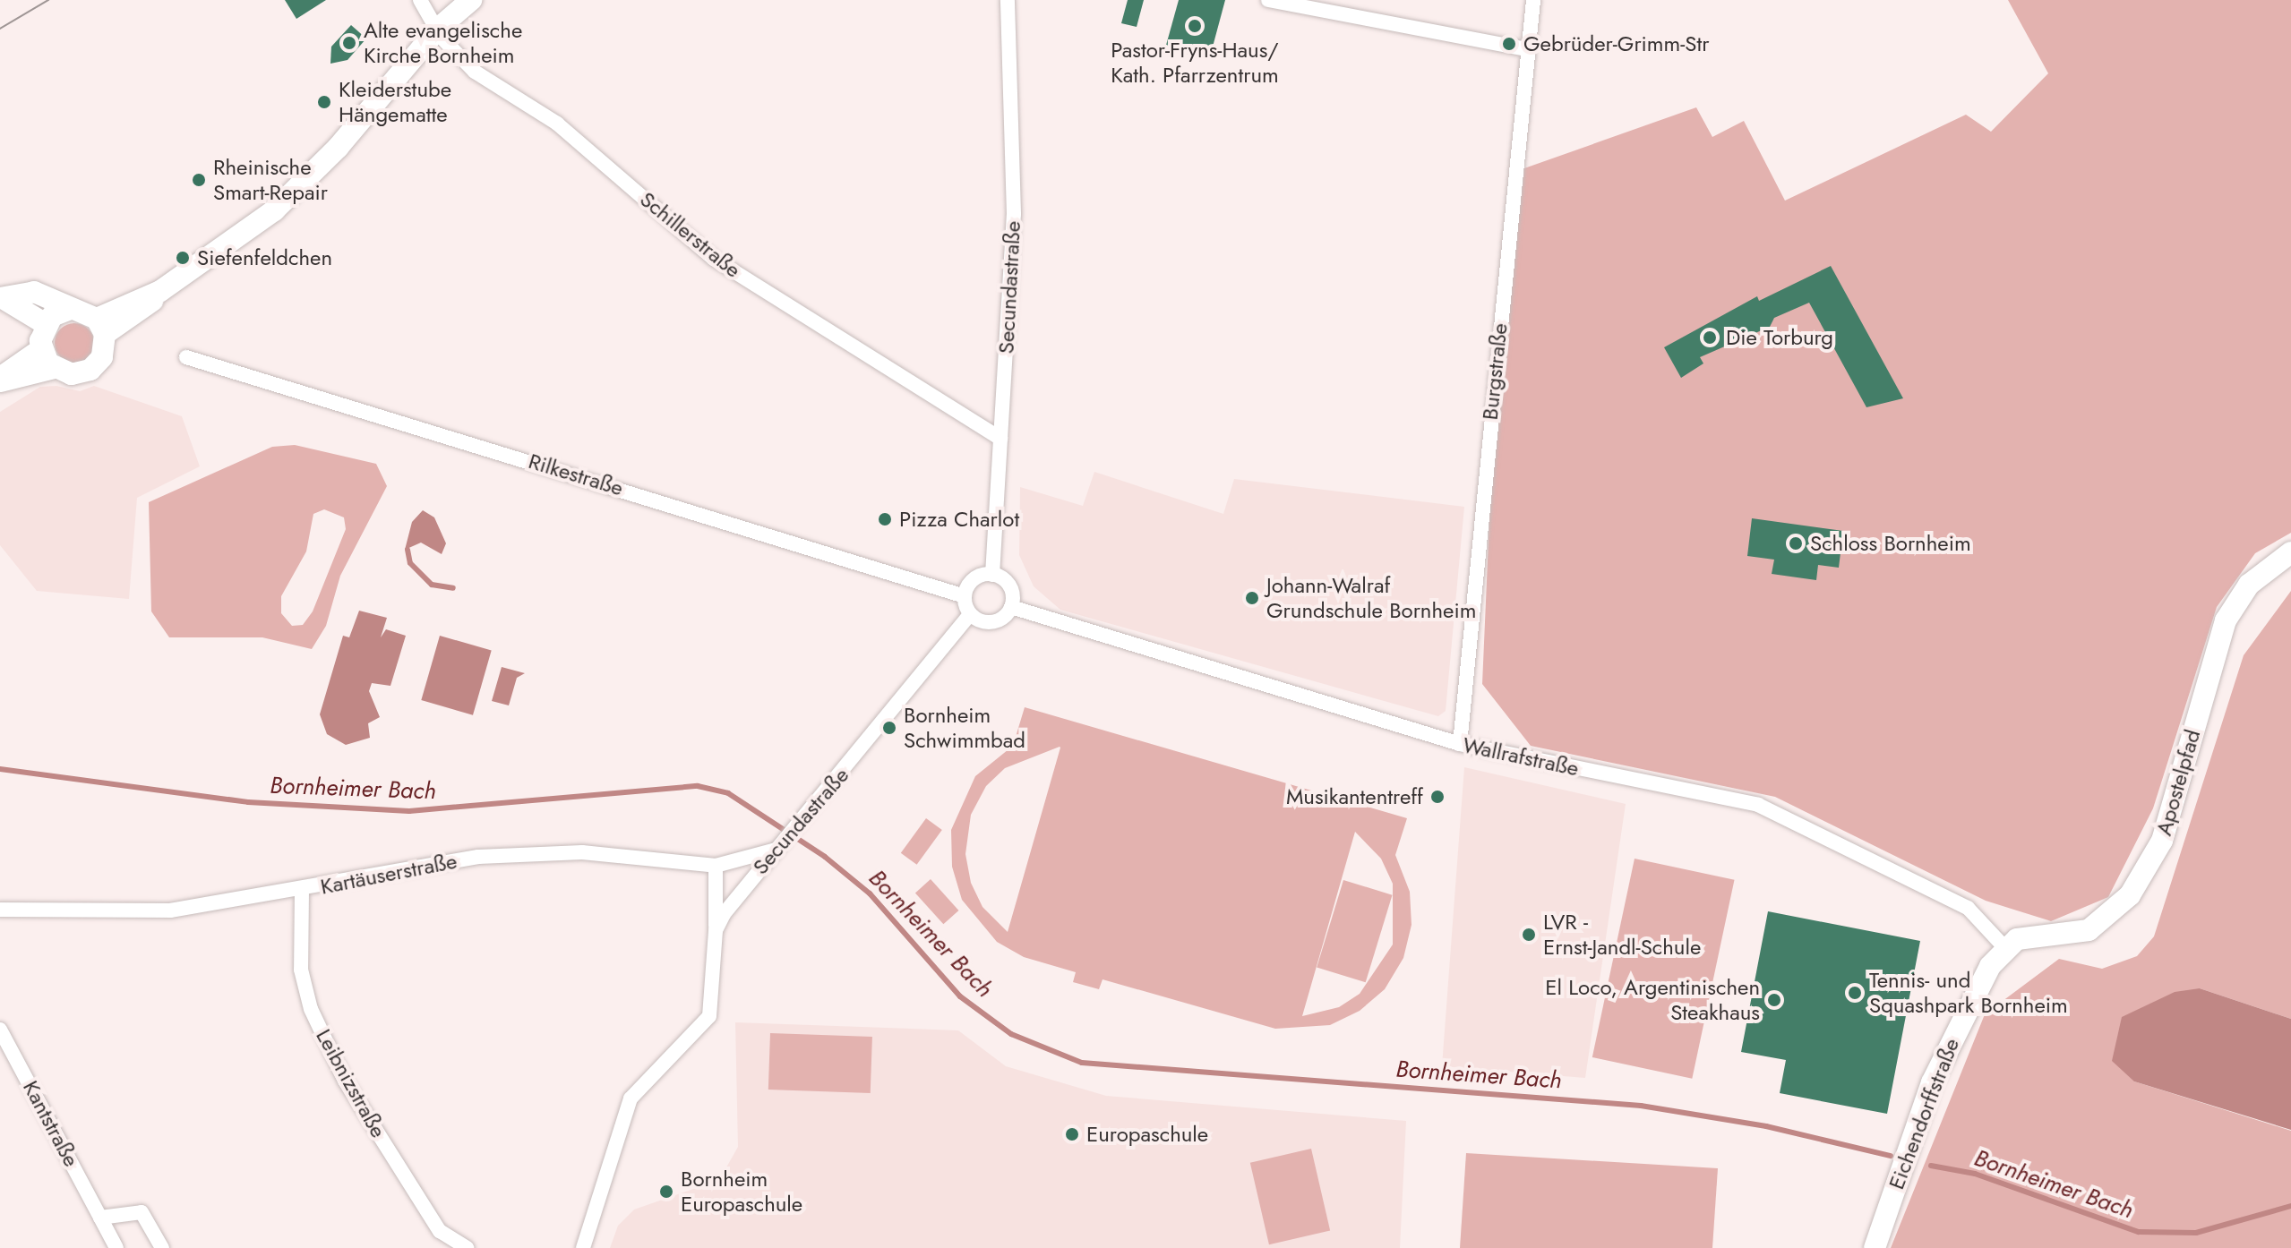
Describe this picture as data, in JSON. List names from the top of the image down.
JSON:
{
  "streets": {
    "street": [
      "Schillerstraße",
      "Secundastraße",
      "Burgstraße",
      "Rilkestraße",
      "Wallrafstraße",
      "Apostelpfad",
      "Kartäuserstraße",
      "Leibnizstraße",
      "Eichendorffstraße",
      "Kantstraße"
    ]
  },
  "crossings": [
    ["Schillerstraße", "Secundastraße"],
    ["Secundastraße", "Rilkestraße"],
    ["Secundastraße", "Wallrafstraße"],
    ["Secundastraße", "Kartäuserstraße"],
    ["Burgstraße", "Wallrafstraße"],
    ["Rilkestraße", "Wallrafstraße"],
    ["Wallrafstraße", "Apostelpfad"],
    ["Wallrafstraße", "Eichendorffstraße"],
    ["Apostelpfad", "Eichendorffstraße"],
    ["Kartäuserstraße", "Leibnizstraße"]
  ],
  "water": ["Bornheimer Bach"],
  "places": [
    "Pastor-Fryns-Haus/ Kath. Pfarrzentrum",
    "Alte evangelische Kirche Bornheim",
    "Gebrüder-Grimm-Str",
    "Kleiderstube Hängematte",
    "Rheinische Smart-Repair",
    "Siefenfeldchen",
    "Die Torburg",
    "Pizza Charlot",
    "Schloss Bornheim",
    "Johann-Walraf Grundschule Bornheim",
    "Bornheim Schwimmbad",
    "Musikantentreff",
    "LVR - Ernst-Jandl-Schule",
    "Tennis- und Squashpark Bornheim",
    "El Loco, Argentinischen Steakhaus",
    "Europaschule",
    "Bornheim Europaschule"
  ]
}
